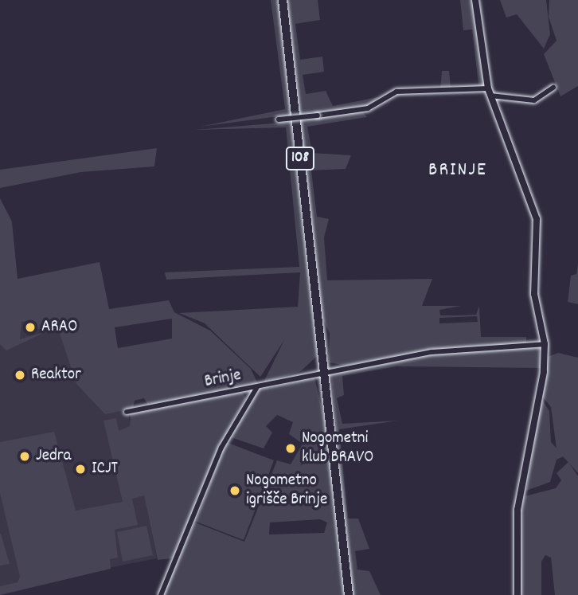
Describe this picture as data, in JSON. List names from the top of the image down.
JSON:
{
  "streets": {
    "main road": ["108"],
    "street": ["Brinje"]
  },
  "crossings": [
    ["108", "Brinje"]
  ],
  "districts": ["BRINJE"],
  "places": [
    "ARAO",
    "Reaktor",
    "Nogometni klub BRAVO",
    "Jedra",
    "ICJT",
    "Nogometno igrišče Brinje"
  ]
}
